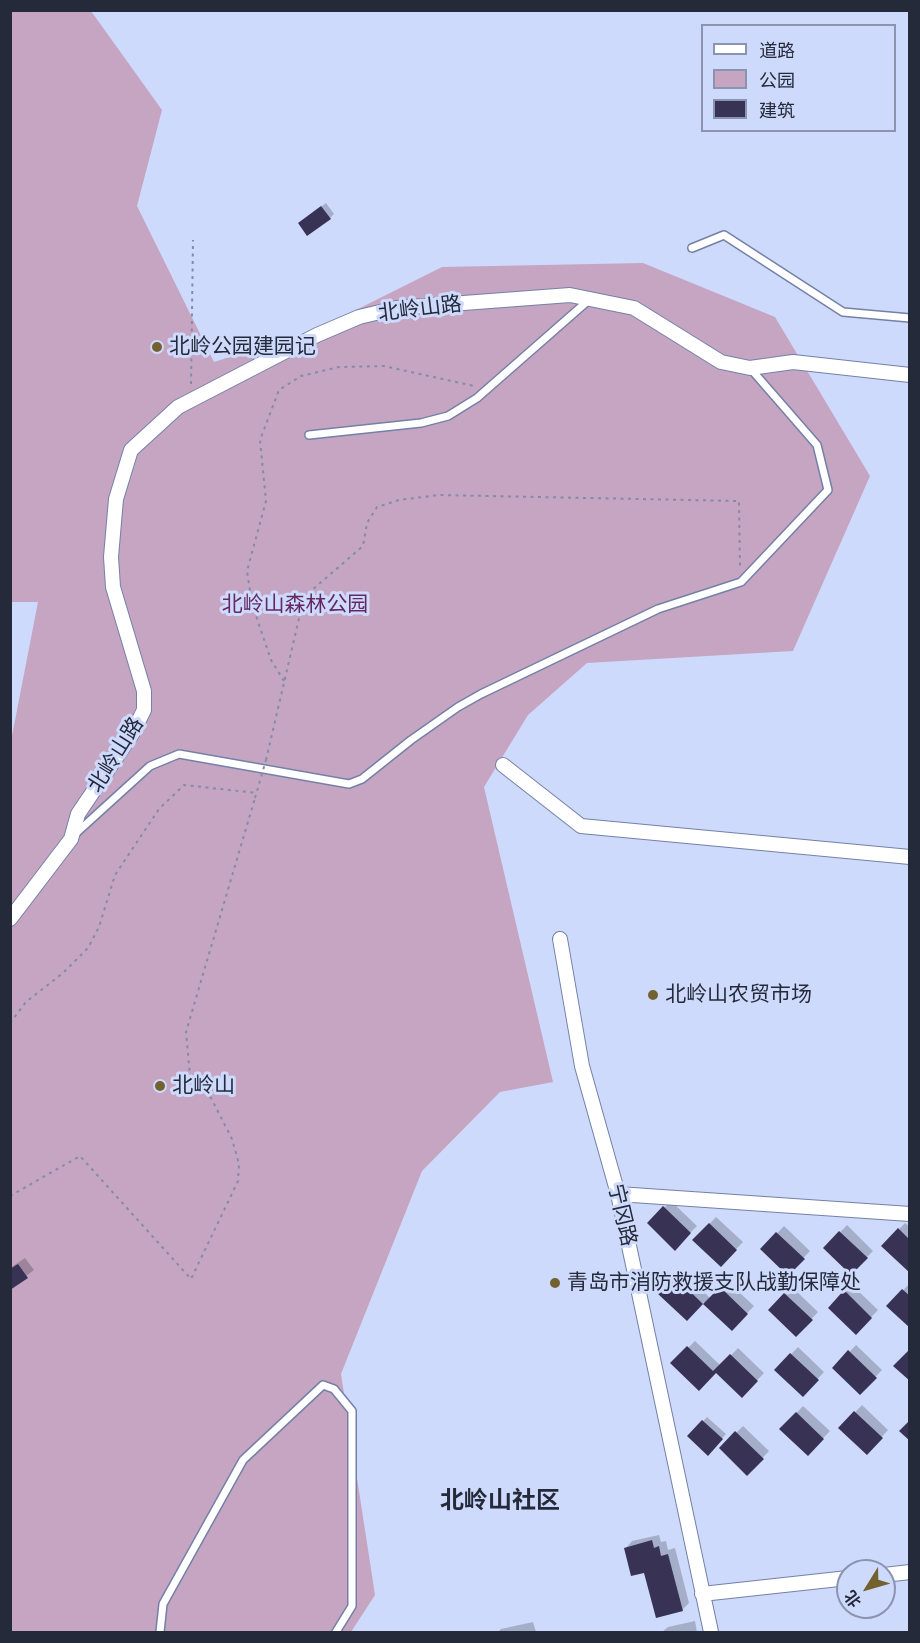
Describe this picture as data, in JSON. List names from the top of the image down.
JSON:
{
  "streets": {
    "street": ["北岭山路", "宁冈路"]
  },
  "districts": ["北岭山社区"],
  "parks": ["北岭山森林公园"],
  "places": [
    "北岭公园建园记",
    "北岭山农贸市场",
    "北岭山",
    "青岛市消防救援支队战勤保障处"
  ],
  "legend": ["道路", "公园", "建筑"],
  "north": "bottom left"
}
